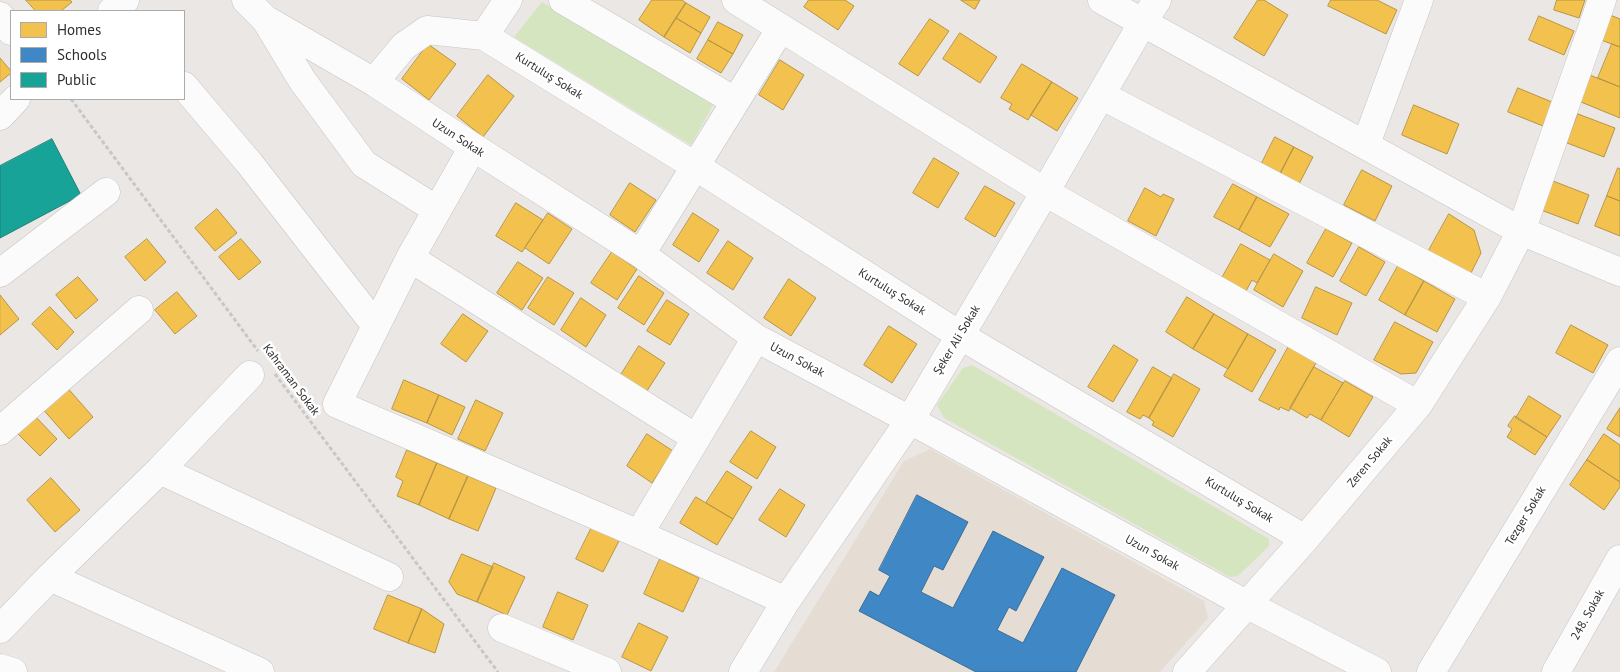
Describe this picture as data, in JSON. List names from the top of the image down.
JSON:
{
  "streets": {
    "street": [
      "Kurtuluş Sokak",
      "Uzun Sokak",
      "Şeker Ali Sokak",
      "Zeren Sokak",
      "Tezger Sokak",
      "248. Sokak"
    ],
    "path": ["Kahraman Sokak"]
  },
  "crossings": [
    ["Kurtuluş Sokak", "Şeker Ali Sokak"],
    ["Kurtuluş Sokak", "Zeren Sokak"],
    ["Uzun Sokak", "Şeker Ali Sokak"],
    ["Uzun Sokak", "Zeren Sokak"]
  ],
  "legend": ["Homes", "Schools", "Public"]
}
